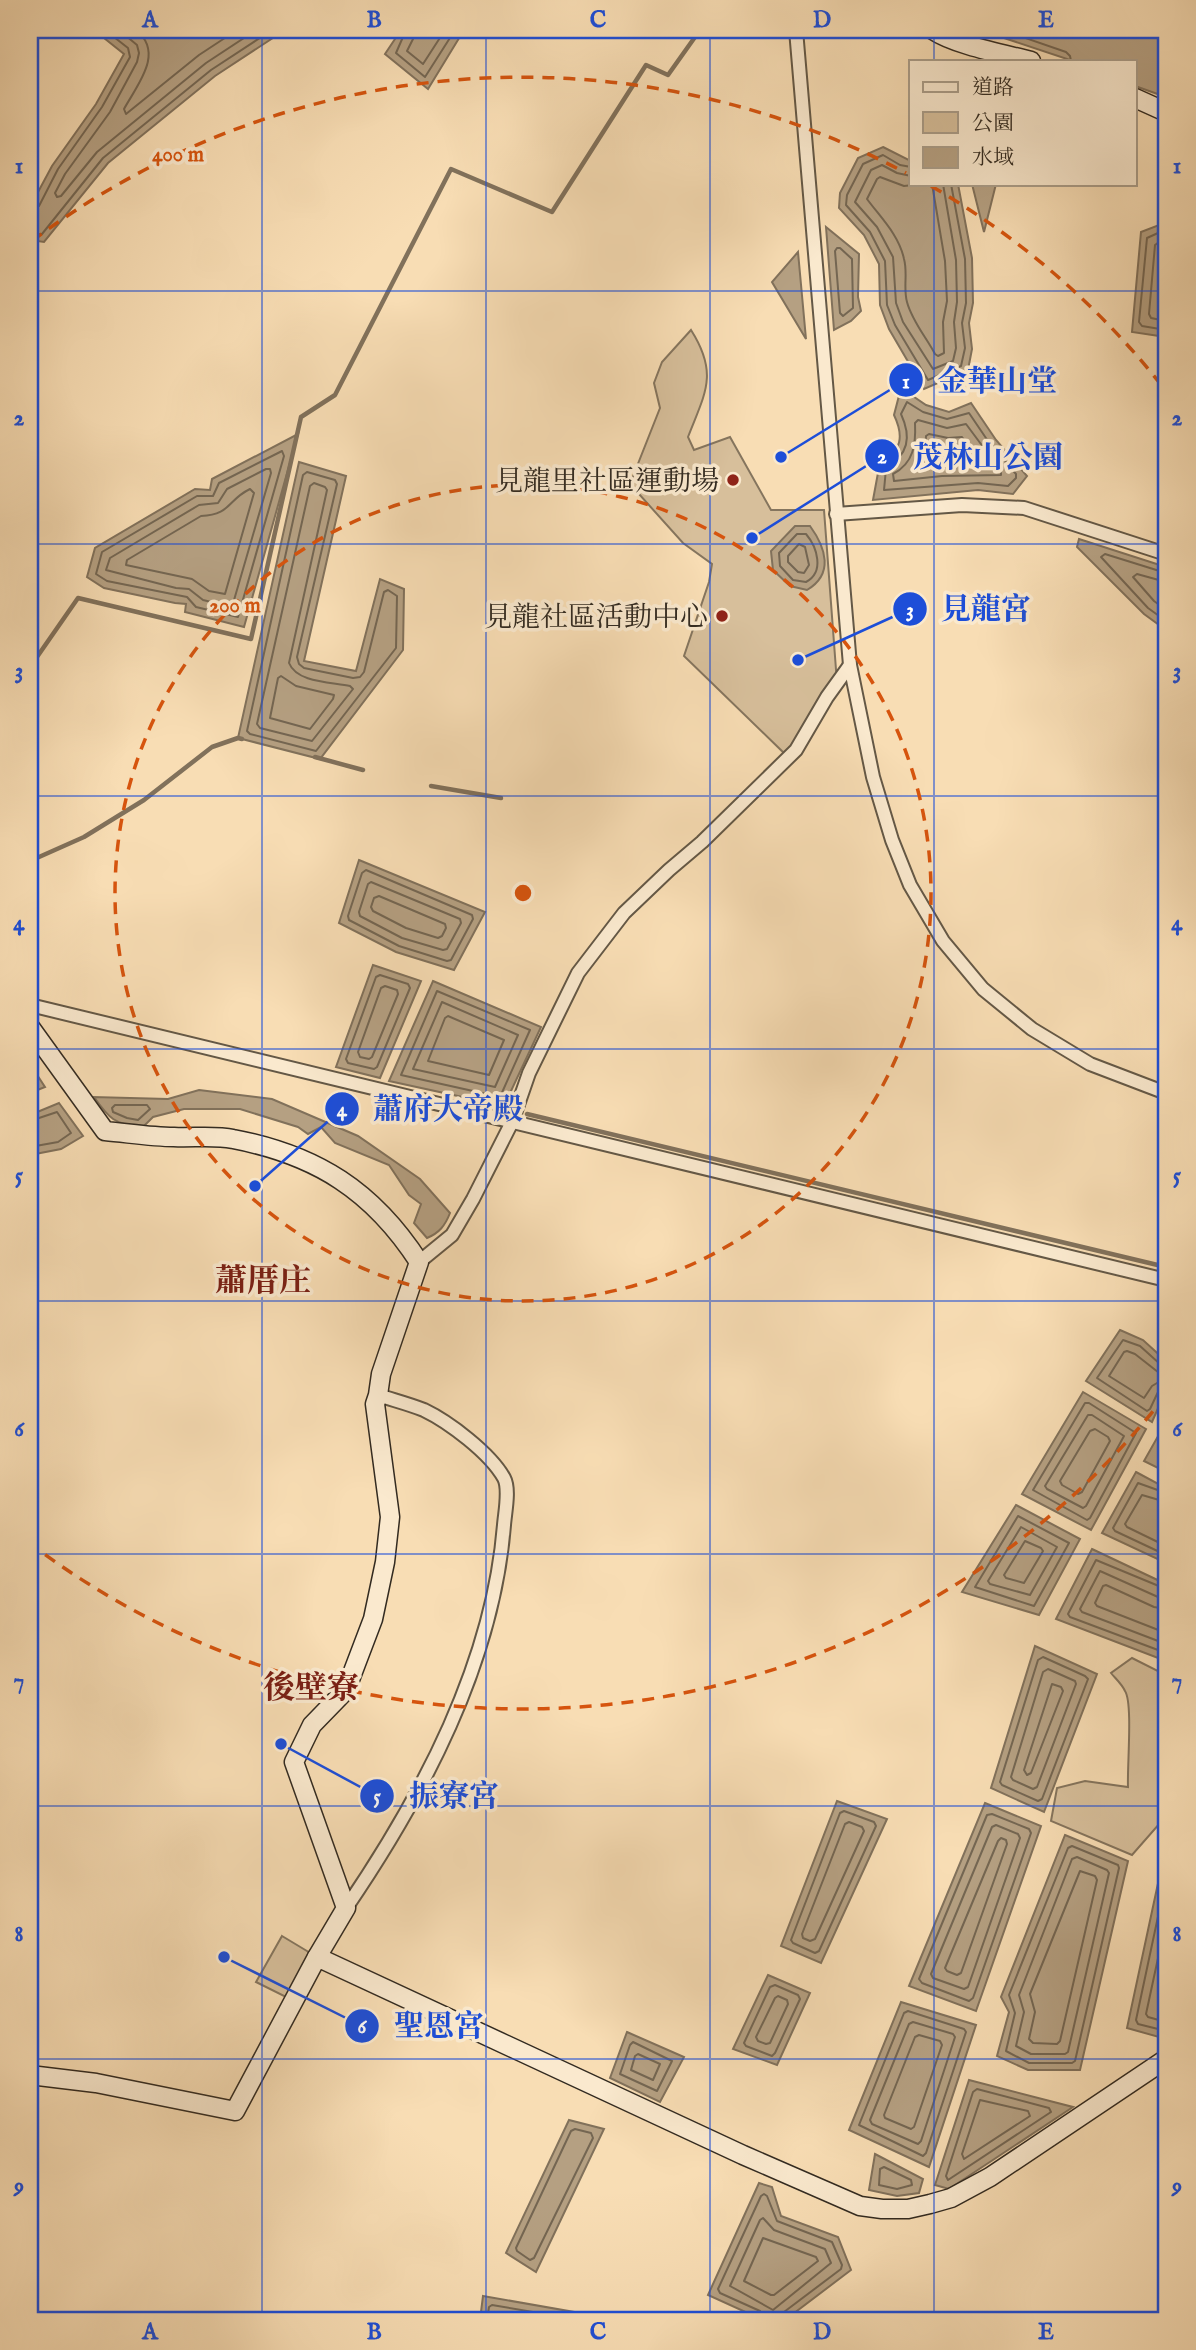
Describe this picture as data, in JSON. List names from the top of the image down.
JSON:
{
  "districts": ["蕭厝庄", "後壁寮"],
  "places": [
    "金華山堂",
    "見龍里社區運動場",
    "茂林山公園",
    "見龍社區活動中心",
    "見龍宮",
    "蕭府大帝殿",
    "振寮宮",
    "聖恩宮"
  ],
  "legend": ["道路", "公園", "水域"],
  "grid": {
    "columns": [
      "A",
      "B",
      "C",
      "D",
      "E"
    ],
    "rows": [
      "1",
      "2",
      "3",
      "4",
      "5",
      "6",
      "7",
      "8",
      "9"
    ]
  },
  "rings": ["400 m", "200 m"]
}
